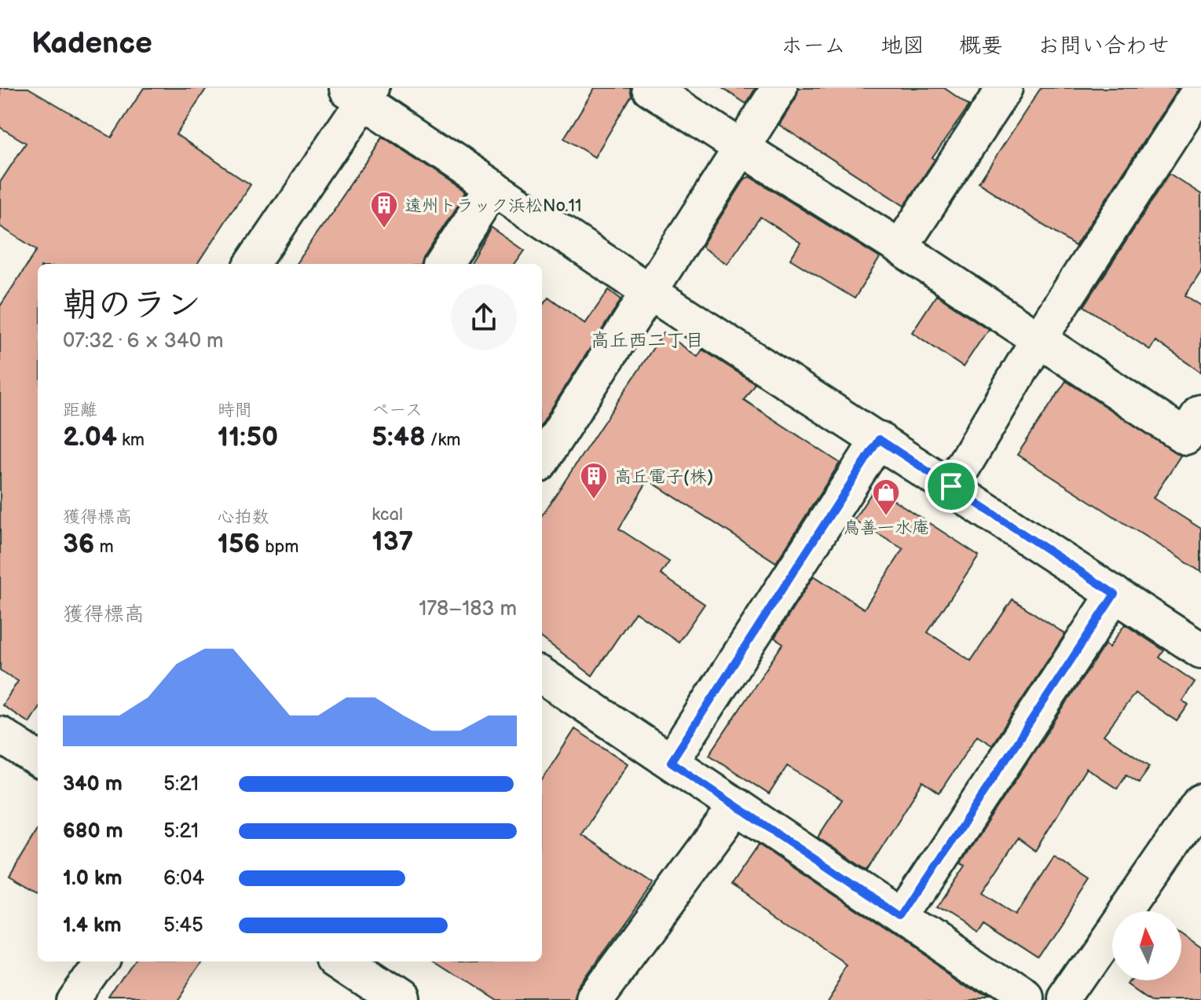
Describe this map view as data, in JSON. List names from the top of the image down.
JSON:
{
  "districts": ["高丘西二丁目"],
  "places": {
    "building": ["遠州トラック浜松No.11", "高丘電子(株)"],
    "shop": ["鳥善一水庵"]
  },
  "north": "top",
  "page": {
    "header": "Kadence",
    "nav": [
      "ホーム",
      "地図",
      "概要",
      "お問い合わせ"
    ],
    "heading": ["朝のラン", "07:32 · 6 × 340 m"],
    "stats": [
      ["距離", "2.04 km"],
      ["時間", "11:50"],
      ["ペース", "5:48 /km"],
      ["獲得標高", "36 m"],
      ["心拍数", "156 bpm"],
      ["kcal", "137"]
    ],
    "chart": ["獲得標高", "178–183 m"],
    "list": [
      {
        "name": "340 m",
        "note": "5:21"
      },
      {
        "name": "680 m",
        "note": "5:21"
      },
      {
        "name": "1.0 km",
        "note": "6:04"
      },
      {
        "name": "1.4 km",
        "note": "5:45"
      }
    ]
  }
}
